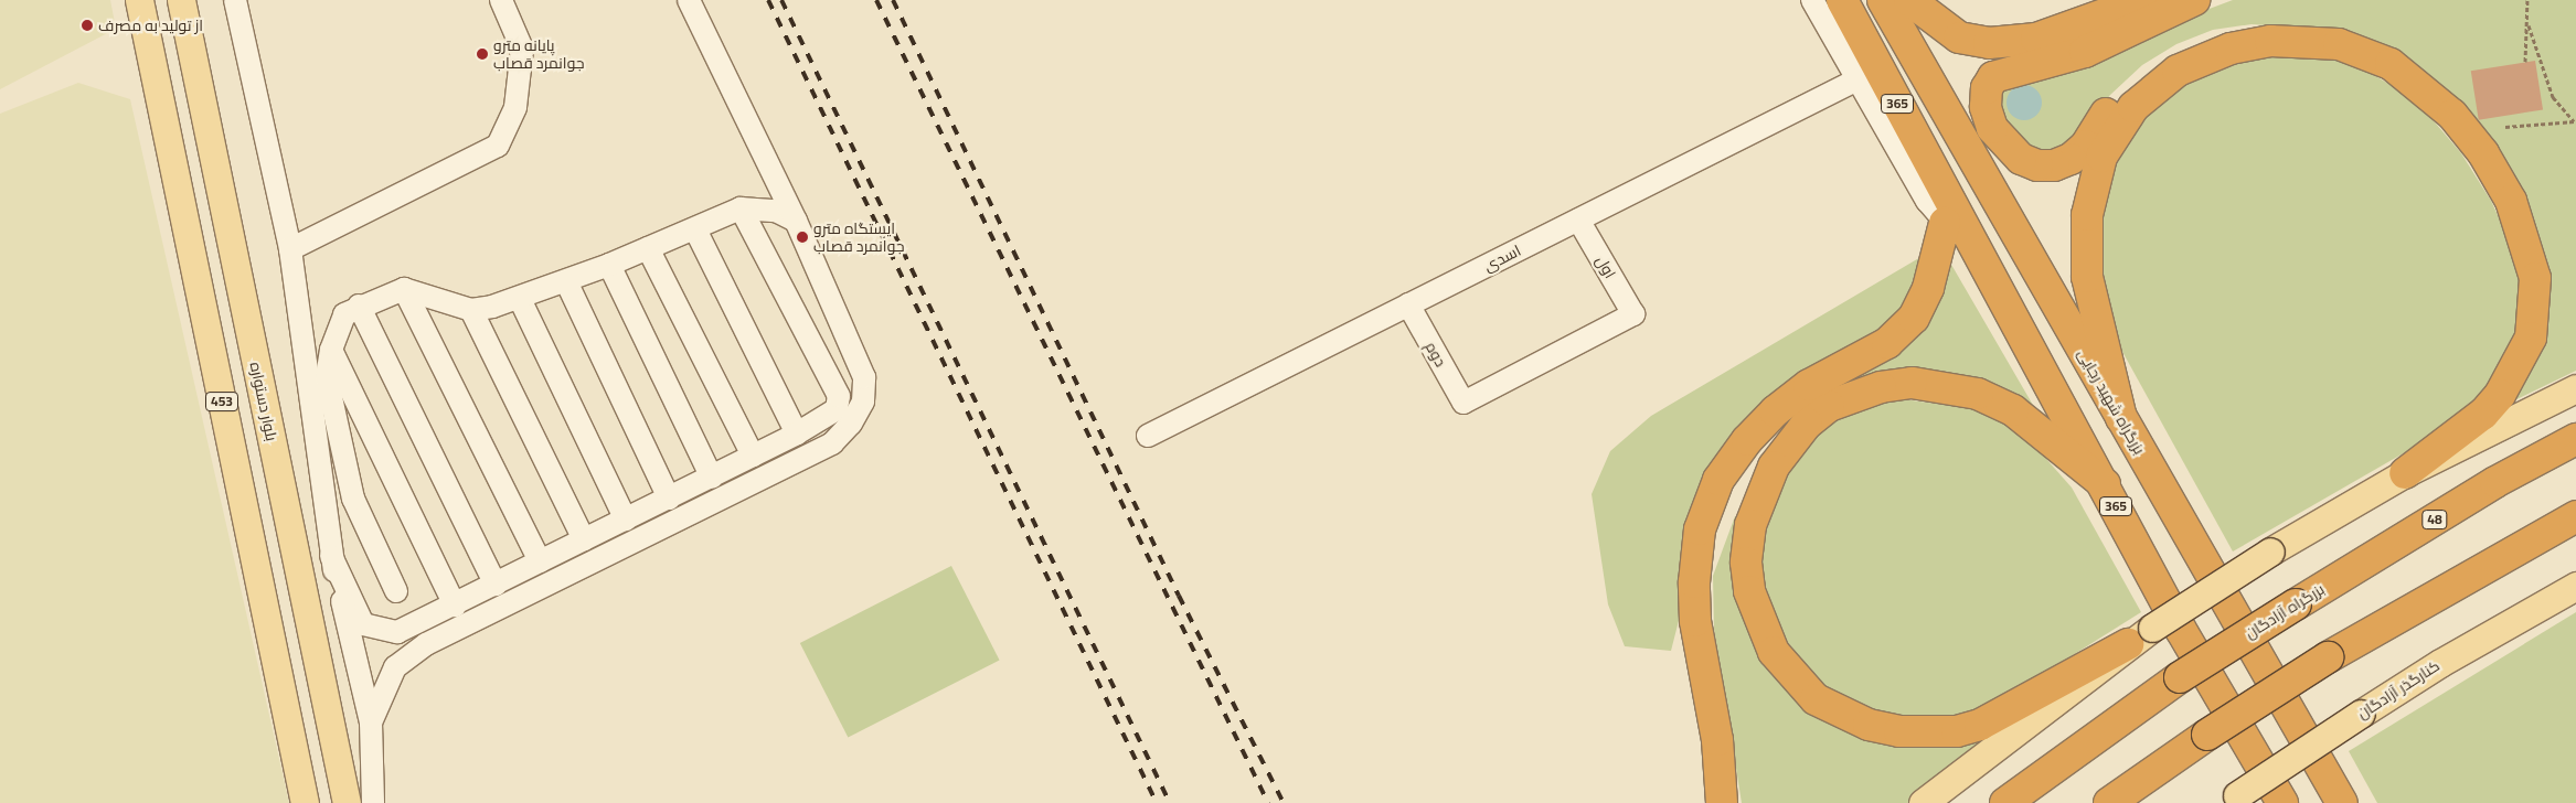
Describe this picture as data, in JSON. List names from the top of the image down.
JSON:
{
  "streets": {
    "highway": [
      "365",
      "بزرگراه شهید رجایی",
      "48",
      "بزرگراه آزادگان"
    ],
    "main road": ["453", "بلوار دستواره", "کنارگذر آزادگان"],
    "street": ["اسدی", "اول", "دوم"]
  },
  "crossings": [
    ["اسدی", "اول"],
    ["اسدی", "دوم"],
    ["اول", "دوم"]
  ],
  "places": ["از تولید به مصرف", "پایانه مترو جوانمرد قصاب", "ایستگاه مترو جوانمرد قصاب"]
}
